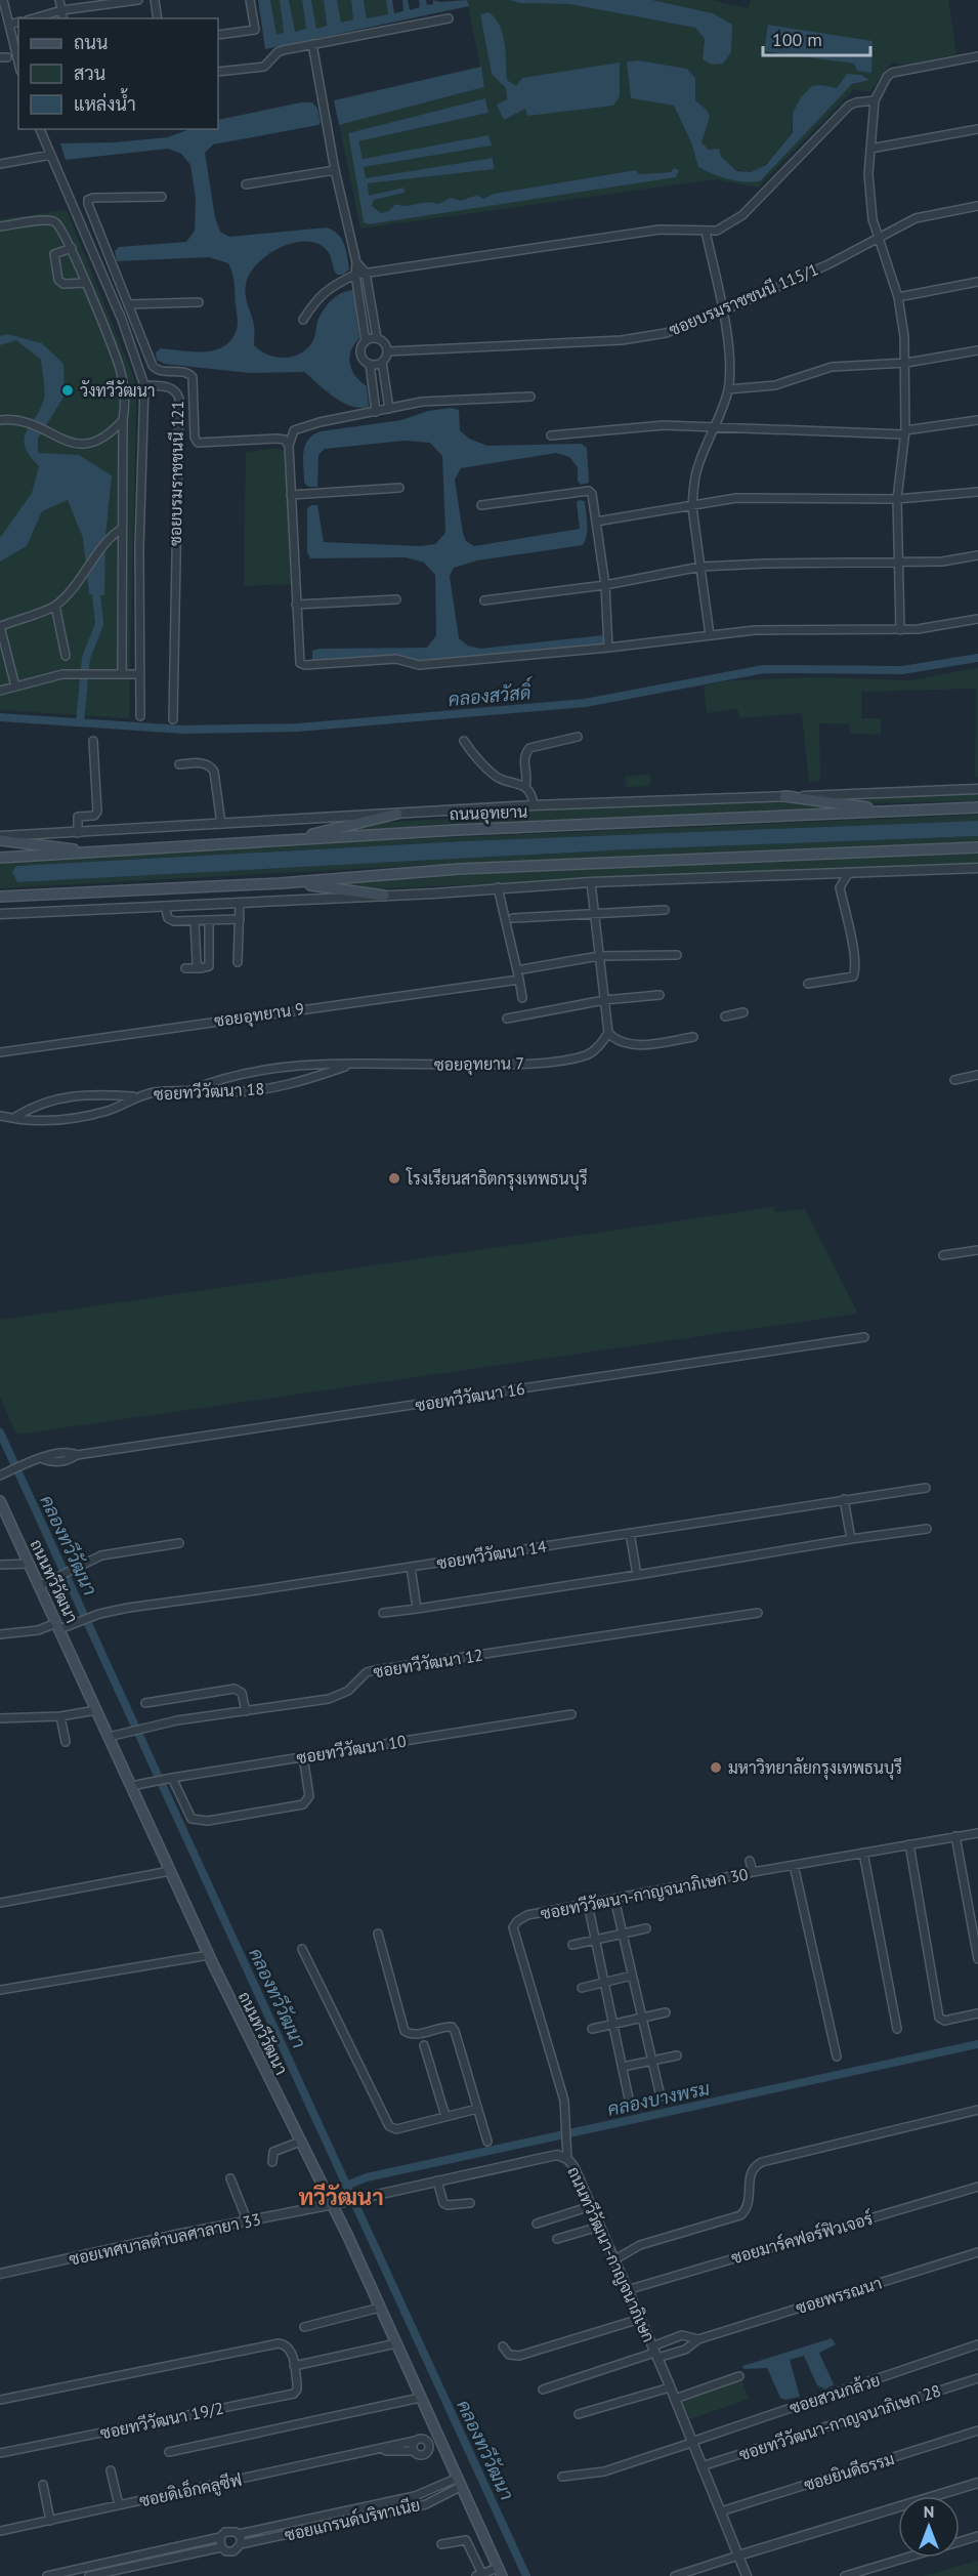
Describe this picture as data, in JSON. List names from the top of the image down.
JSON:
{
  "streets": {
    "main road": ["ถนนอุทยาน", "ถนนทวีวัฒนา"],
    "street": [
      "ซอยบรมราชชนนี 115/1",
      "ซอยบรมราชชนนี 121",
      "ซอยอุทยาน 9",
      "ซอยอุทยาน 7",
      "ซอยทวีวัฒนา 18",
      "ซอยทวีวัฒนา 16",
      "ซอยทวีวัฒนา 14",
      "ซอยทวีวัฒนา 12",
      "ซอยทวีวัฒนา 10",
      "ซอยทวีวัฒนา-กาญจนาภิเษก 30",
      "ซอยมาร์คฟอร์ฟิวเจอร์",
      "ซอยเทศบาลตำบลศาลายา 33",
      "ถนนทวีวัฒนา-กาญจนาภิเษก",
      "ซอยพรรณนา",
      "ซอยสวนกล้วย",
      "ซอยทวีวัฒนา 19/2",
      "ซอยทวีวัฒนา-กาญจนาภิเษก 28",
      "ซอยยินดีธรรม",
      "ซอยดิเอ็กคลูซีฟ",
      "ซอยแกรนด์บริทาเนีย"
    ]
  },
  "crossings": [
    ["ซอยอุทยาน 7", "ซอยทวีวัฒนา 18"],
    ["ซอยทวีวัฒนา 14", "ถนนทวีวัฒนา"],
    ["ถนนทวีวัฒนา", "ซอยทวีวัฒนา 12"],
    ["ถนนทวีวัฒนา", "ซอยทวีวัฒนา 10"],
    ["ถนนทวีวัฒนา", "ซอยเทศบาลตำบลศาลายา 33"],
    ["ถนนทวีวัฒนา", "ถนนทวีวัฒนา-กาญจนาภิเษก"],
    ["ถนนทวีวัฒนา", "ซอยดิเอ็กคลูซีฟ"],
    ["ถนนทวีวัฒนา", "ซอยแกรนด์บริทาเนีย"],
    ["ซอยทวีวัฒนา-กาญจนาภิเษก 30", "ถนนทวีวัฒนา-กาญจนาภิเษก"],
    ["ซอยมาร์คฟอร์ฟิวเจอร์", "ถนนทวีวัฒนา-กาญจนาภิเษก"],
    ["ซอยเทศบาลตำบลศาลายา 33", "ถนนทวีวัฒนา-กาญจนาภิเษก"],
    ["ถนนทวีวัฒนา-กาญจนาภิเษก", "ซอยพรรณนา"],
    ["ถนนทวีวัฒนา-กาญจนาภิเษก", "ซอยสวนกล้วย"],
    ["ถนนทวีวัฒนา-กาญจนาภิเษก", "ซอยทวีวัฒนา-กาญจนาภิเษก 28"],
    ["ถนนทวีวัฒนา-กาญจนาภิเษก", "ซอยยินดีธรรม"]
  ],
  "districts": ["ทวีวัฒนา"],
  "water": ["คลองสวัสดิ์", "คลองทวีวัฒนา", "คลองบางพรม"],
  "places": ["วังทวีวัฒนา", "โรงเรียนสาธิตกรุงเทพธนบุรี", "มหาวิทยาลัยกรุงเทพธนบุรี"],
  "legend": ["ถนน", "สวน", "แหล่งน้ำ"],
  "scale_bar": "100 m",
  "north": "top"
}
